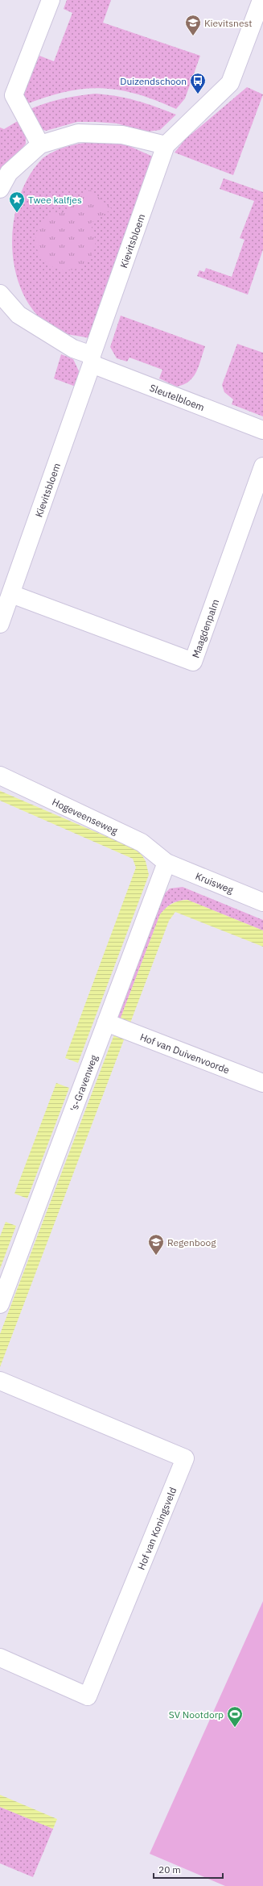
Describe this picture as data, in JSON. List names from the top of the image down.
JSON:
{
  "streets": {
    "street": [
      "Kievitsbloem",
      "Sleutelbloem",
      "Maagdenpalm",
      "Hogeveenseweg",
      "Kruisweg",
      "Hof van Duivenvoorde",
      "'s-Gravenweg",
      "Hof van Koningsveld"
    ]
  },
  "crossings": [
    ["Kievitsbloem", "Sleutelbloem"],
    ["Kievitsbloem", "Maagdenpalm"],
    ["Hogeveenseweg", "Kruisweg"],
    ["Hogeveenseweg", "'s-Gravenweg"],
    ["Kruisweg", "'s-Gravenweg"],
    ["Hof van Duivenvoorde", "'s-Gravenweg"]
  ],
  "places": {
    "school or university": ["Kievitsnest", "Regenboog"],
    "bus stop": ["Duizendschoon"],
    "place": ["Twee kalfjes"],
    "sports": ["SV Nootdorp"]
  },
  "scale_bar": "20 m"
}
